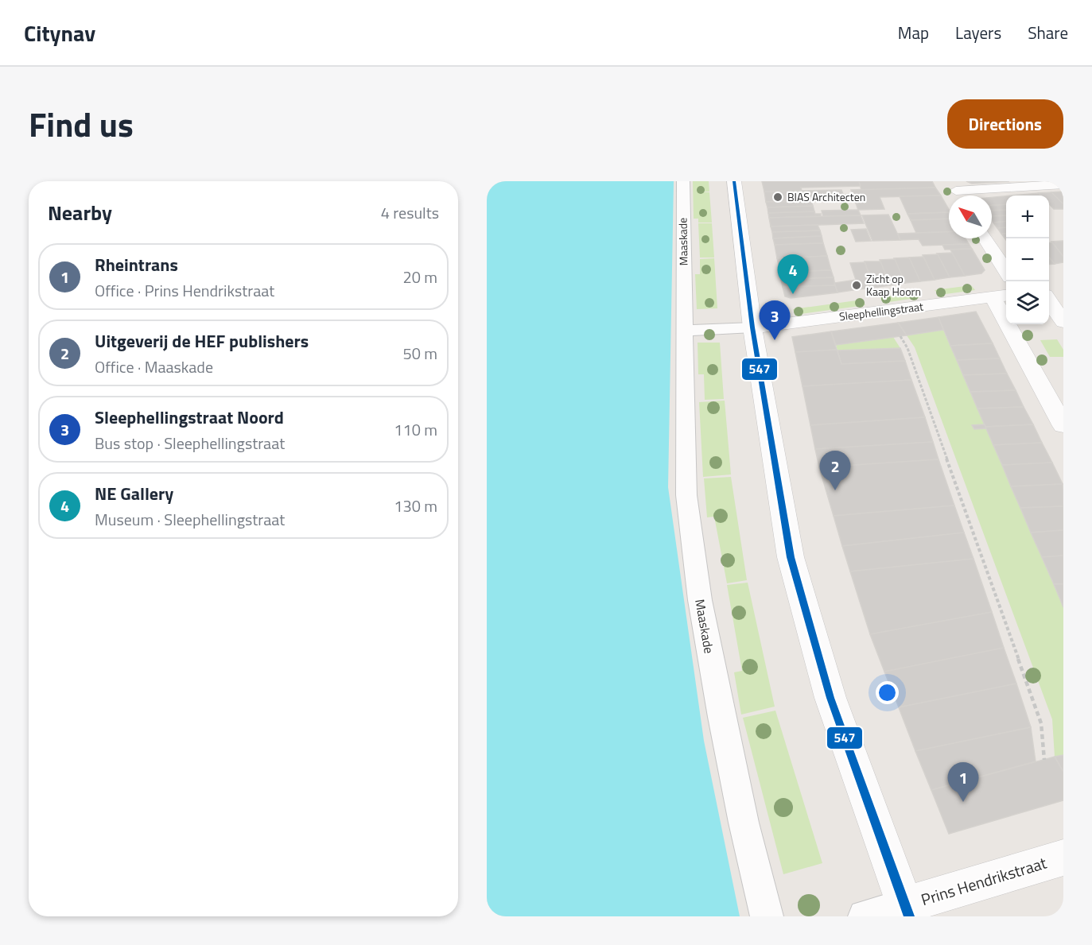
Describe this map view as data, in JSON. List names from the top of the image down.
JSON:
{
  "streets": {
    "street": ["Maaskade", "Sleephellingstraat", "Prins Hendrikstraat"]
  },
  "places": ["BIAS Architecten", "Zicht op Kaap Hoorn"],
  "lines": ["transit line 547"],
  "north": "top left",
  "page": {
    "header": "Citynav",
    "nav": ["Map", "Layers", "Share"],
    "title": "Find us",
    "buttons": "Directions",
    "heading": ["Nearby", "4 results"],
    "map_buttons": ["+", "−"],
    "list": [
      {
        "mark": "1",
        "name": "Rheintrans",
        "note": "Office · Prins Hendrikstraat",
        "value": "20 m"
      },
      {
        "mark": "2",
        "name": "Uitgeverij de HEF publishers",
        "note": "Office · Maaskade",
        "value": "50 m"
      },
      {
        "mark": "3",
        "name": "Sleephellingstraat Noord",
        "note": "Bus stop · Sleephellingstraat",
        "value": "110 m"
      },
      {
        "mark": "4",
        "name": "NE Gallery",
        "note": "Museum · Sleephellingstraat",
        "value": "130 m"
      }
    ],
    "pins": [
      "4",
      "3",
      "2",
      "1"
    ]
  }
}
